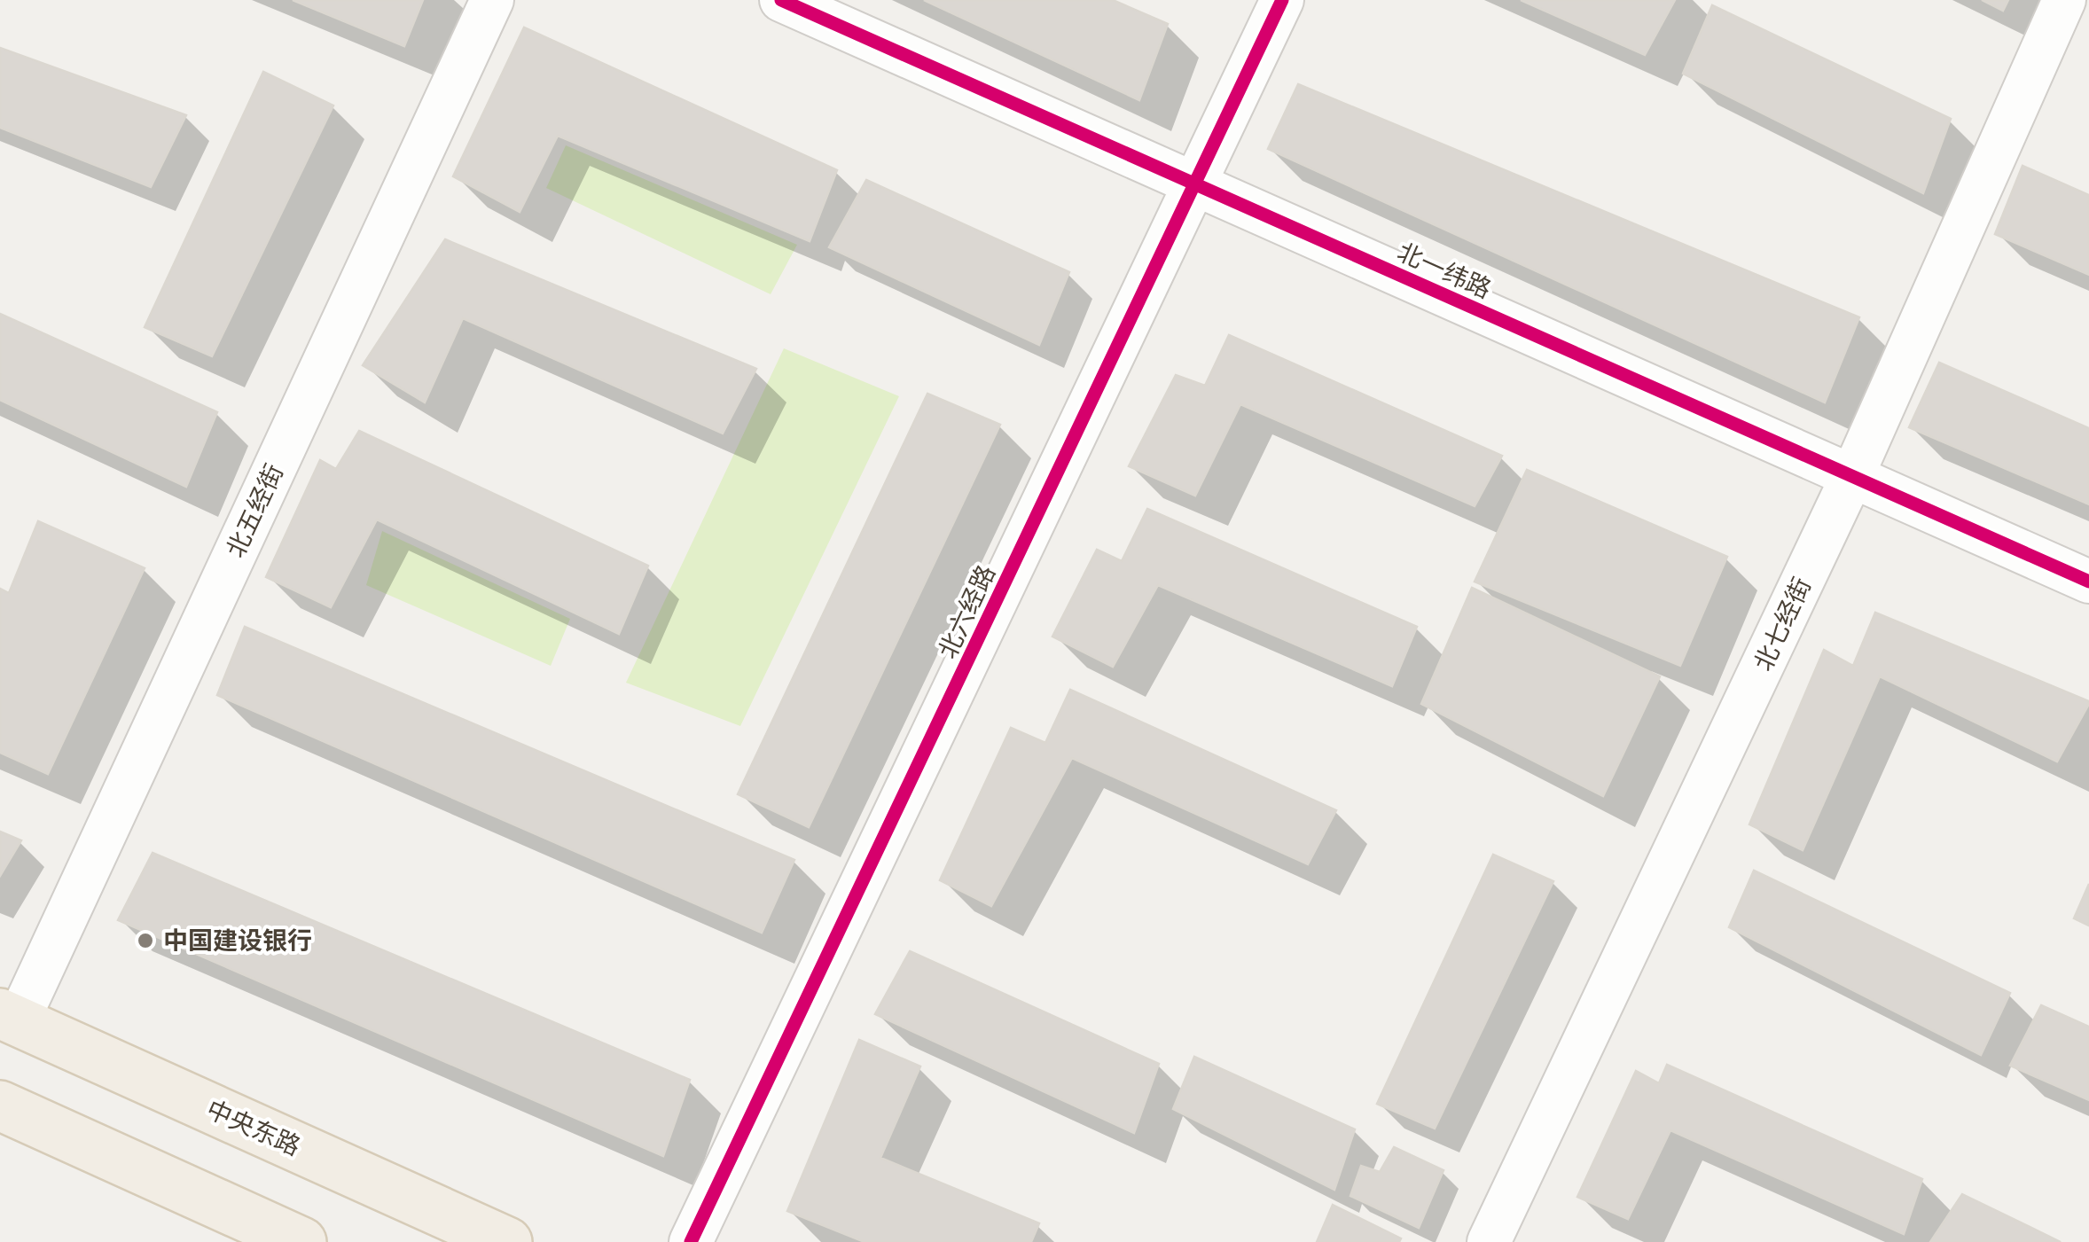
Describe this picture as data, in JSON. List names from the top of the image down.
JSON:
{
  "streets": {
    "main road": ["中央东路"],
    "street": [
      "北一纬路",
      "北五经街",
      "北六经路",
      "北七经街"
    ]
  },
  "crossings": [
    ["北一纬路", "北六经路"],
    ["北一纬路", "北七经街"],
    ["北五经街", "中央东路"]
  ],
  "places": ["中国建设银行"]
}
